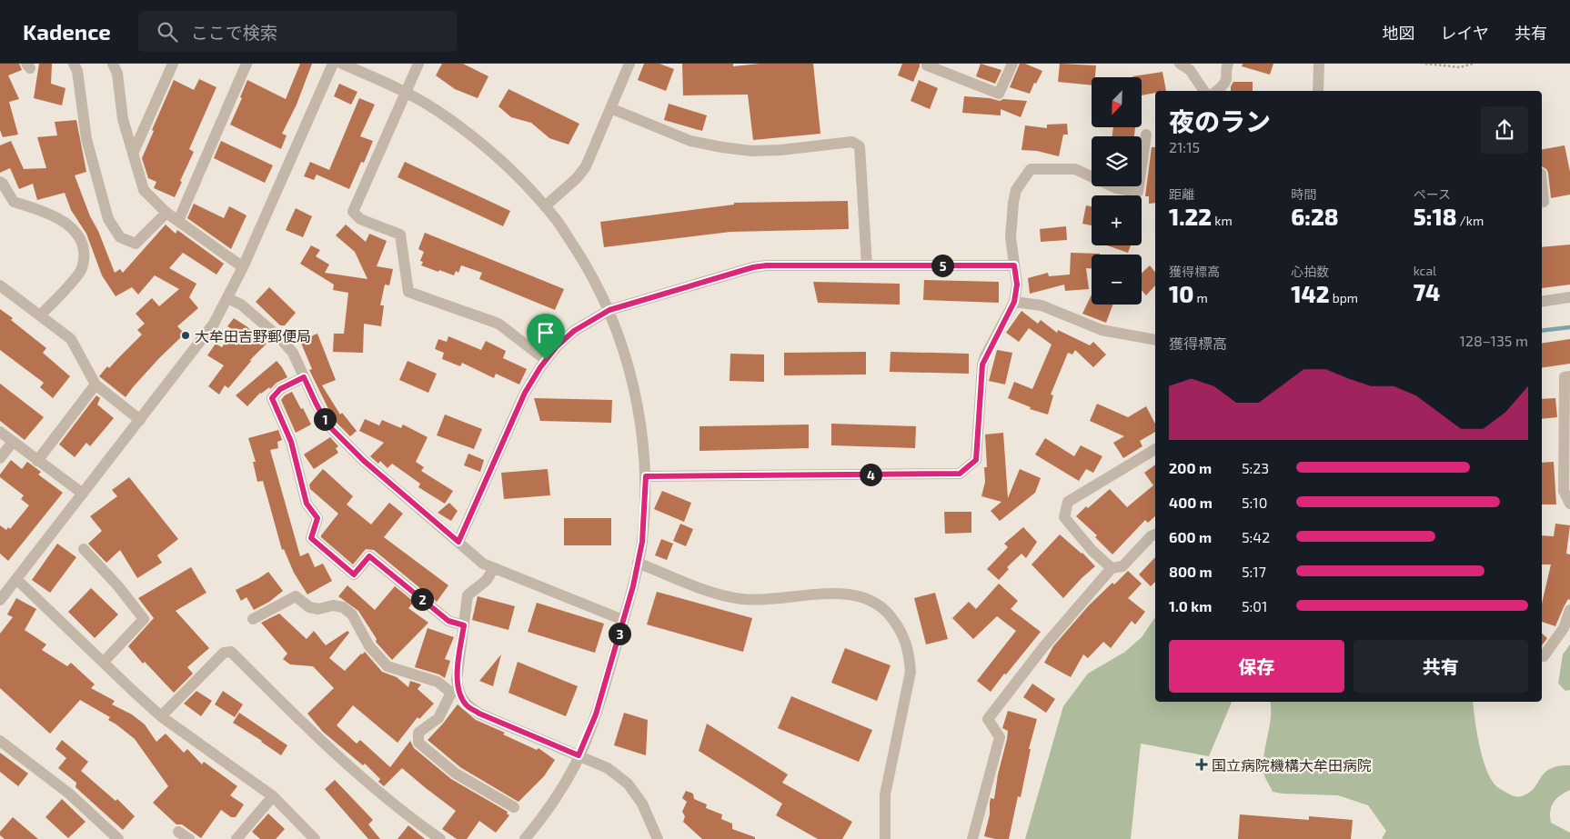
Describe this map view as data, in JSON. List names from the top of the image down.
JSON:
{
  "places": {
    "other": ["大牟田吉野郵便局"],
    "health": ["国立病院機構大牟田病院"]
  },
  "north": "bottom left",
  "page": {
    "header": "Kadence",
    "search": "ここで検索",
    "nav": ["地図", "レイヤ", "共有"],
    "map_buttons": ["+", "−"],
    "heading": ["夜のラン", "21:15"],
    "stats": [
      ["距離", "1.22 km"],
      ["時間", "6:28"],
      ["ペース", "5:18 /km"],
      ["獲得標高", "10 m"],
      ["心拍数", "142 bpm"],
      ["kcal", "74"]
    ],
    "pins": [
      "5",
      "1",
      "4",
      "2",
      "3"
    ],
    "chart": ["獲得標高", "128–135 m"],
    "list": [
      {
        "name": "200 m",
        "note": "5:23"
      },
      {
        "name": "400 m",
        "note": "5:10"
      },
      {
        "name": "600 m",
        "note": "5:42"
      },
      {
        "name": "800 m",
        "note": "5:17"
      },
      {
        "name": "1.0 km",
        "note": "5:01"
      }
    ],
    "buttons": ["保存", "共有"]
  }
}
